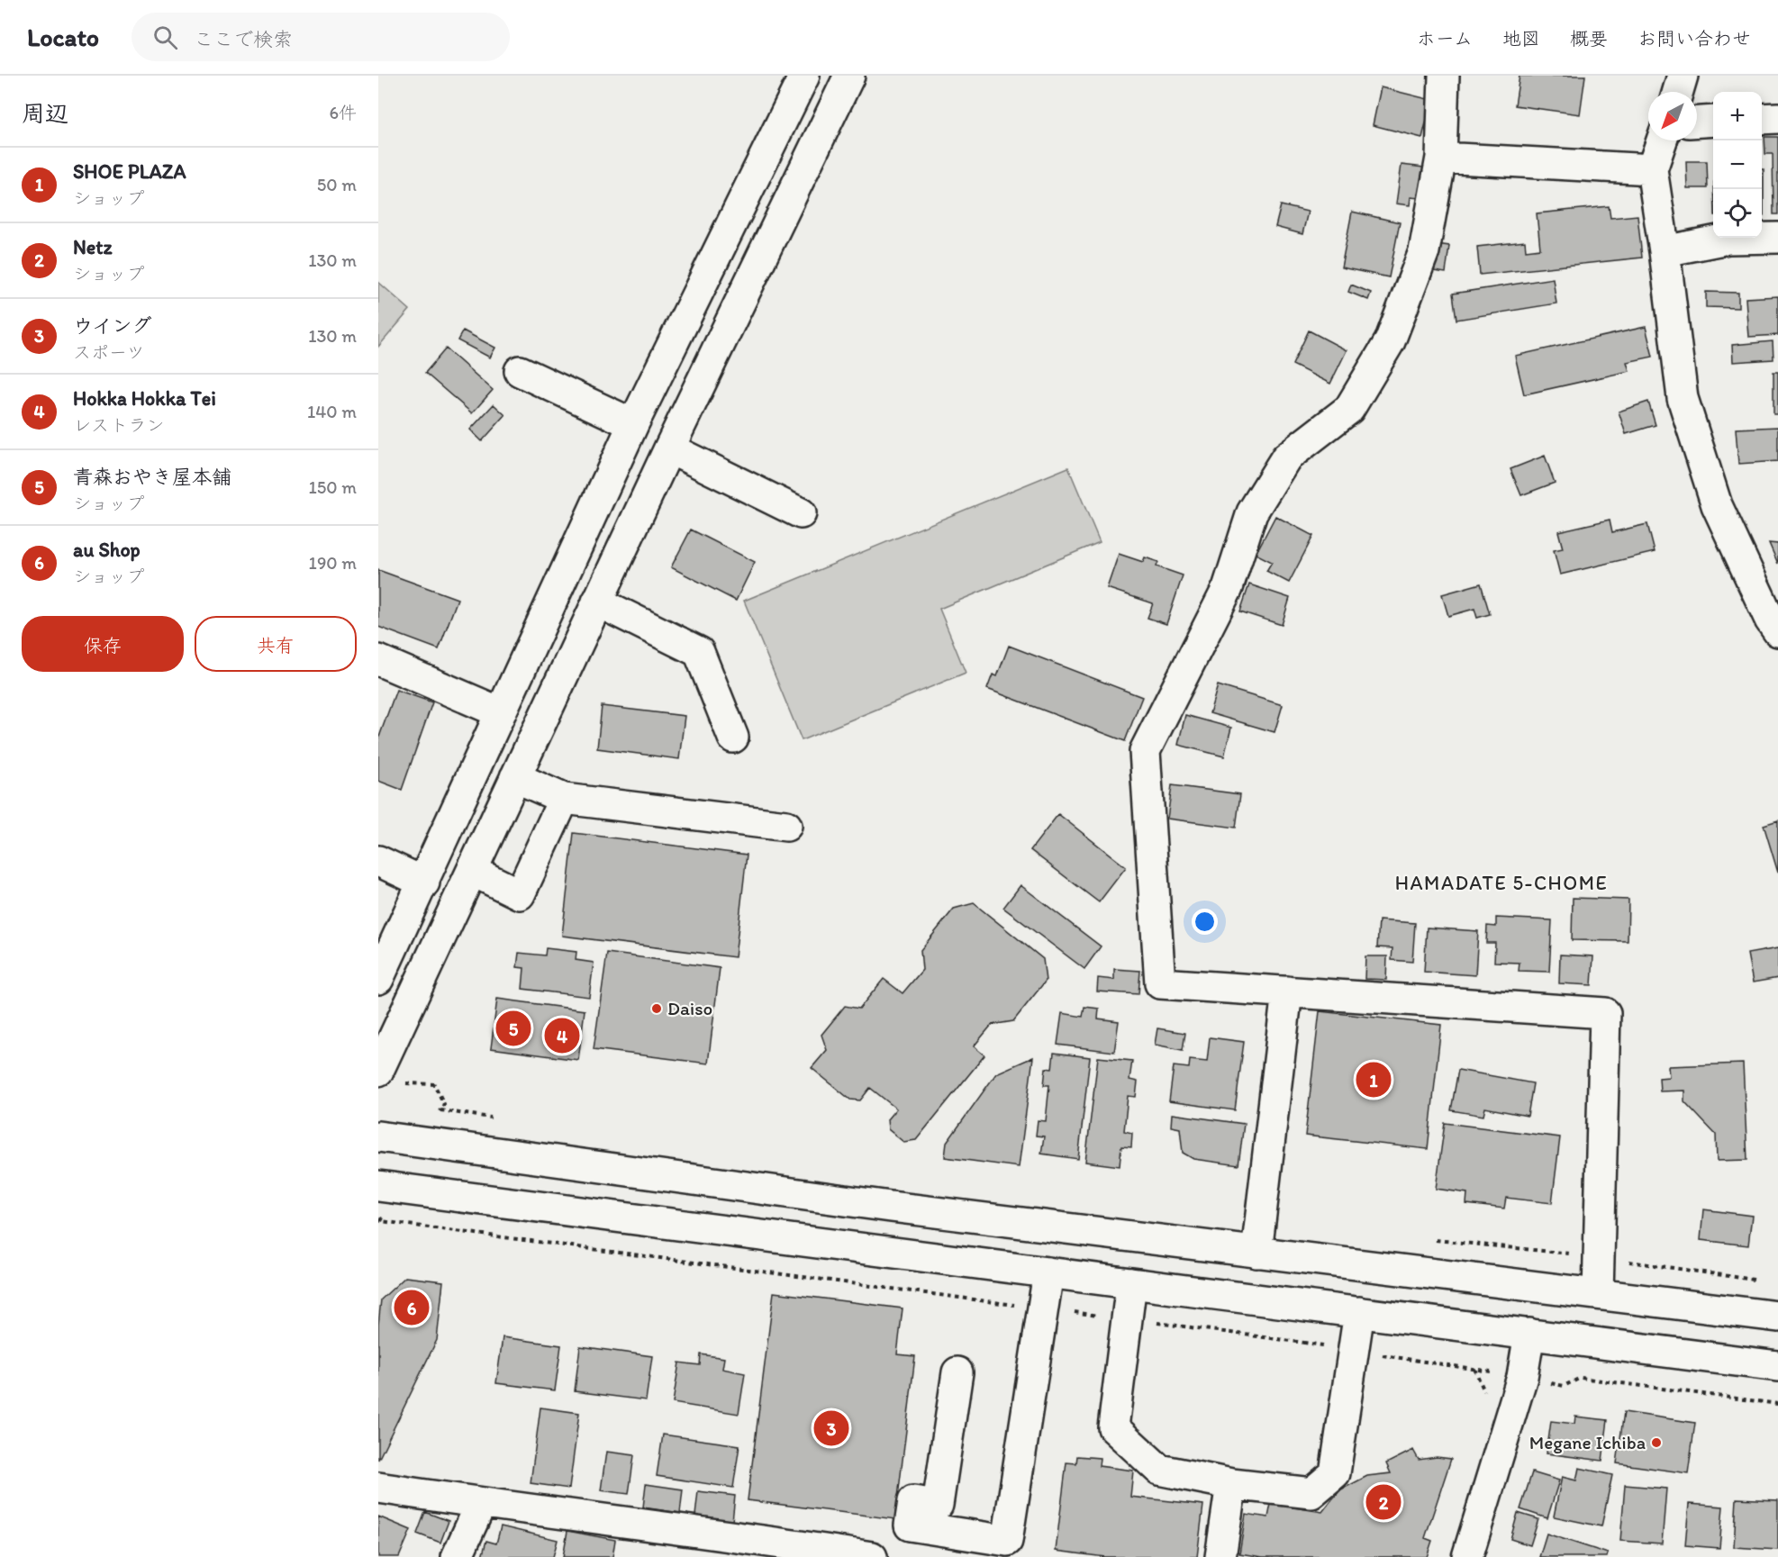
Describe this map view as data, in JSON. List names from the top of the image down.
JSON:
{
  "districts": ["HAMADATE 5-CHOME"],
  "places": ["Daiso", "Megane Ichiba"],
  "north": "bottom left",
  "page": {
    "header": "Locato",
    "search": "ここで検索",
    "nav": [
      "ホーム",
      "地図",
      "概要",
      "お問い合わせ"
    ],
    "heading": ["周辺", "6件"],
    "map_buttons": ["+", "−"],
    "list": [
      {
        "mark": "1",
        "name": "SHOE PLAZA",
        "note": "ショップ",
        "value": "50 m"
      },
      {
        "mark": "2",
        "name": "Netz",
        "note": "ショップ",
        "value": "130 m"
      },
      {
        "mark": "3",
        "name": "ウイング",
        "note": "スポーツ",
        "value": "130 m"
      },
      {
        "mark": "4",
        "name": "Hokka Hokka Tei",
        "note": "レストラン",
        "value": "140 m"
      },
      {
        "mark": "5",
        "name": "青森おやき屋本舗",
        "note": "ショップ",
        "value": "150 m"
      },
      {
        "mark": "6",
        "name": "au Shop",
        "note": "ショップ",
        "value": "190 m"
      }
    ],
    "buttons": ["保存", "共有"],
    "pins": [
      "5",
      "4",
      "1",
      "6",
      "3",
      "2"
    ]
  }
}
